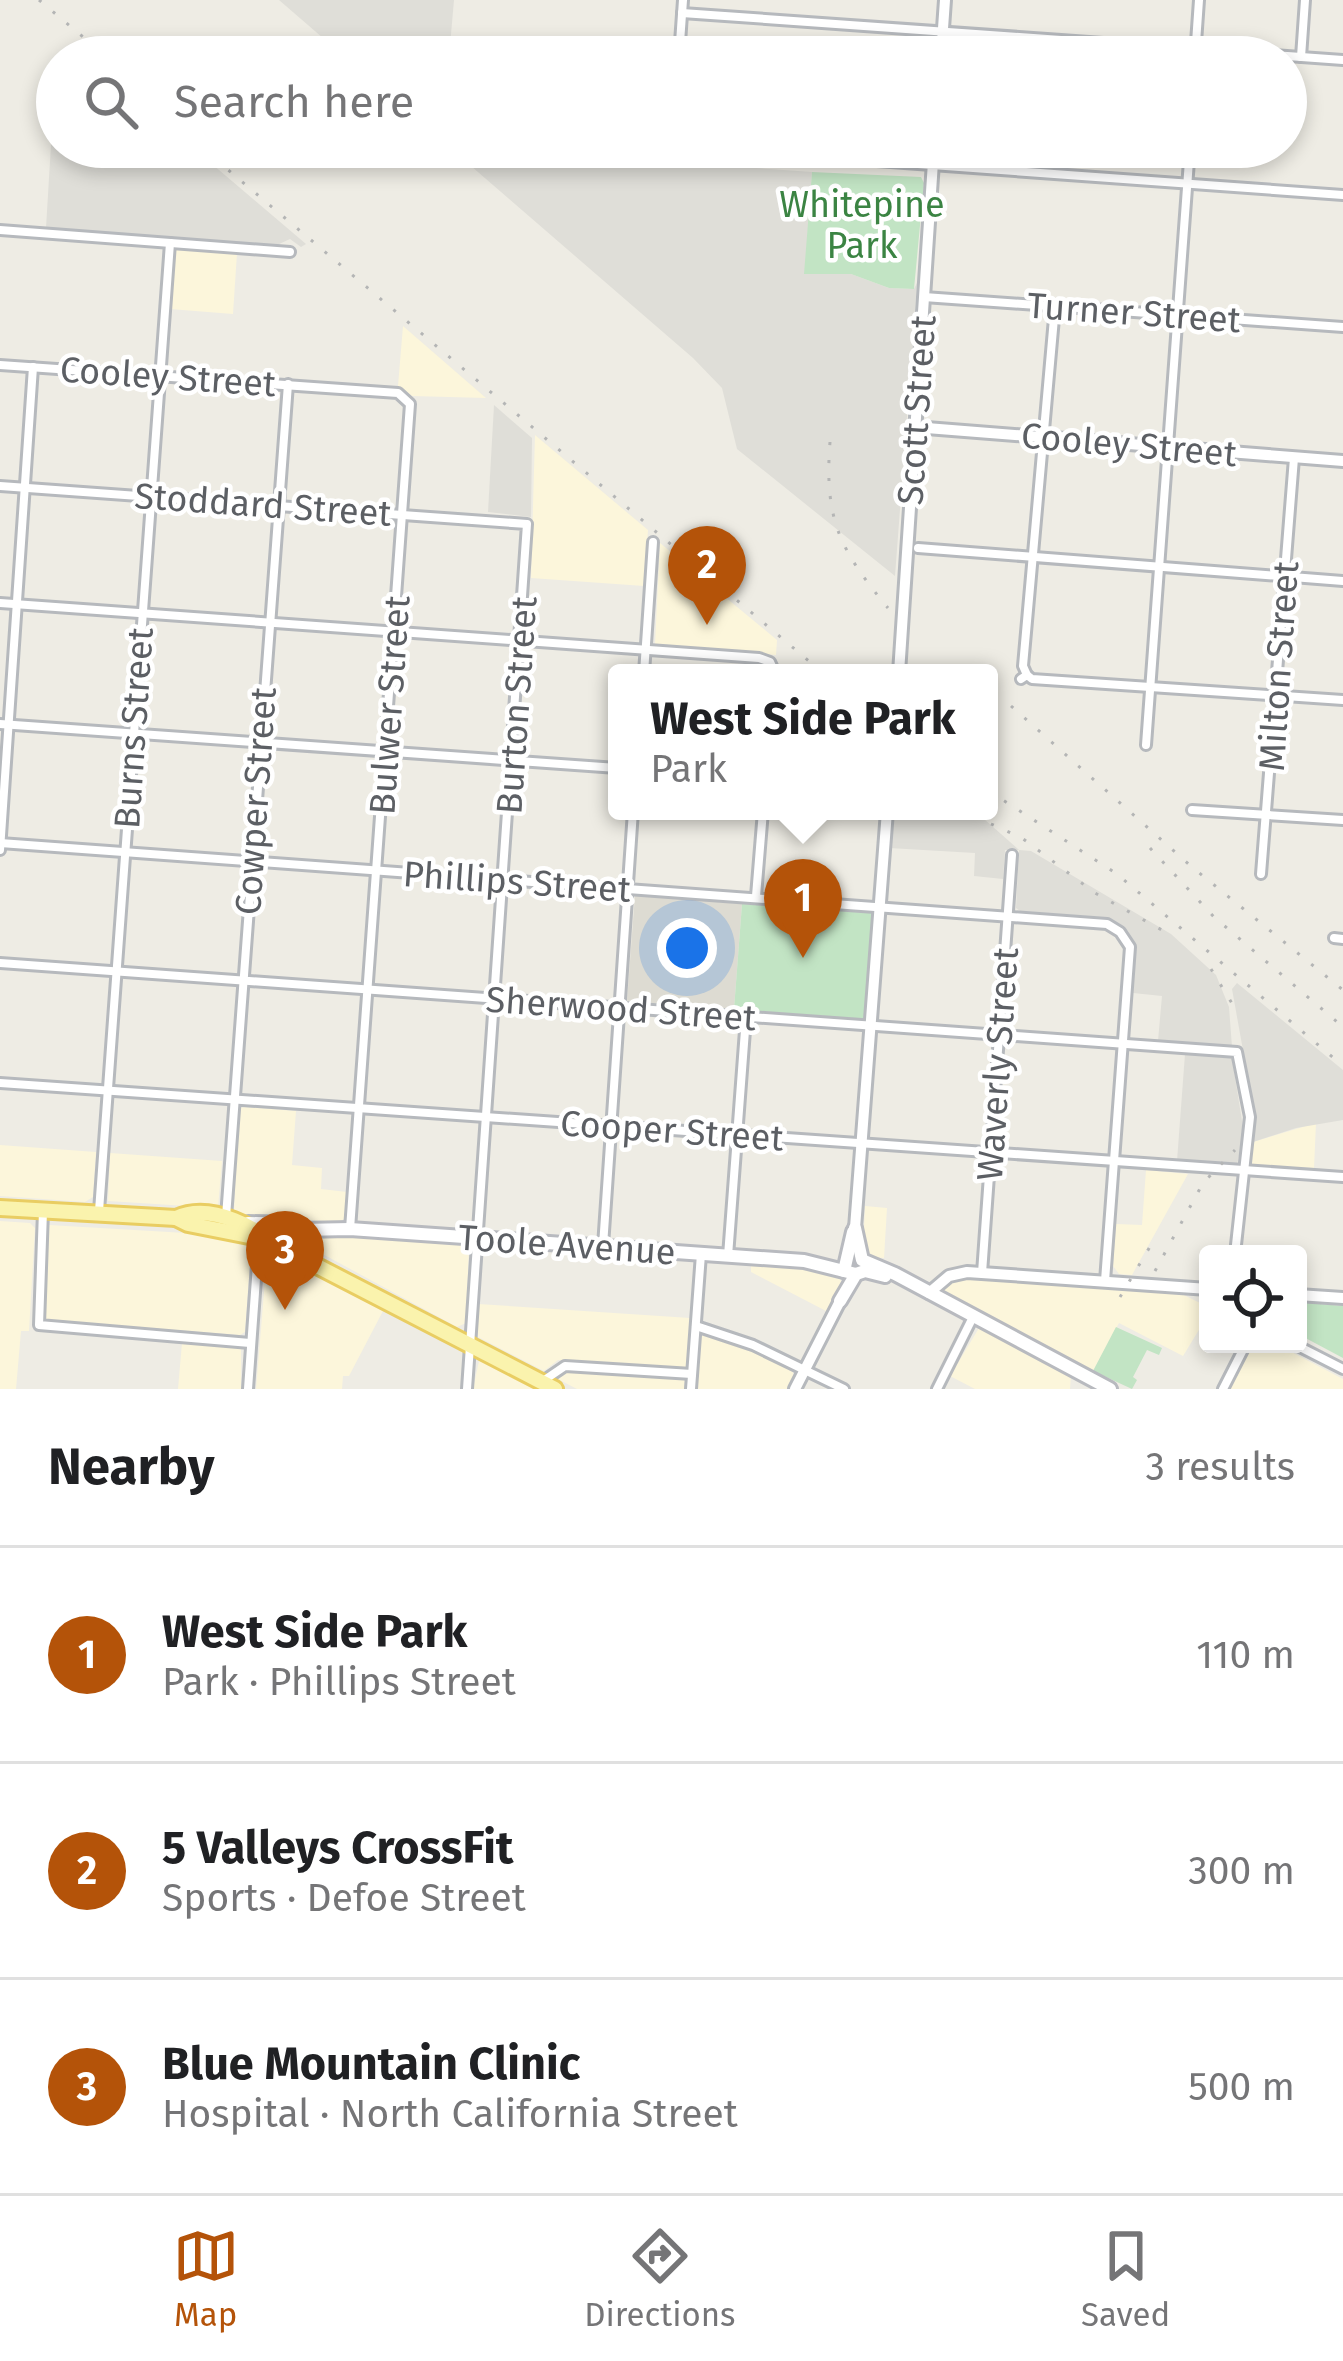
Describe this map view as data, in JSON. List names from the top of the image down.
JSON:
{
  "streets": {
    "main road": ["Toole Avenue"],
    "street": [
      "Turner Street",
      "Cooley Street",
      "Scott Street",
      "Stoddard Street",
      "Milton Street",
      "Bulwer Street",
      "Burton Street",
      "Burns Street",
      "Cowper Street",
      "Phillips Street",
      "Sherwood Street",
      "Waverly Street",
      "Cooper Street"
    ]
  },
  "crossings": [
    ["Turner Street", "Scott Street"],
    ["Cooley Street", "Scott Street"],
    ["Cooley Street", "Milton Street"],
    ["Cooley Street", "Bulwer Street"],
    ["Cooley Street", "Burns Street"],
    ["Cooley Street", "Cowper Street"],
    ["Stoddard Street", "Bulwer Street"],
    ["Stoddard Street", "Burton Street"],
    ["Stoddard Street", "Burns Street"],
    ["Stoddard Street", "Cowper Street"],
    ["Bulwer Street", "Phillips Street"],
    ["Bulwer Street", "Sherwood Street"],
    ["Bulwer Street", "Cooper Street"],
    ["Bulwer Street", "Toole Avenue"],
    ["Burton Street", "Phillips Street"],
    ["Burton Street", "Sherwood Street"],
    ["Burton Street", "Cooper Street"],
    ["Burton Street", "Toole Avenue"],
    ["Burns Street", "Phillips Street"],
    ["Burns Street", "Sherwood Street"],
    ["Burns Street", "Cooper Street"],
    ["Cowper Street", "Phillips Street"],
    ["Cowper Street", "Sherwood Street"],
    ["Cowper Street", "Cooper Street"],
    ["Cowper Street", "Toole Avenue"],
    ["Phillips Street", "Sherwood Street"],
    ["Phillips Street", "Waverly Street"],
    ["Sherwood Street", "Waverly Street"],
    ["Sherwood Street", "Cooper Street"],
    ["Waverly Street", "Cooper Street"]
  ],
  "parks": ["Whitepine Park"],
  "page": {
    "search": "Search here",
    "pins": ["2", "1", "3"],
    "popup": ["West Side Park", "Park"],
    "heading": ["Nearby", "3 results"],
    "list": [
      {
        "mark": "1",
        "name": "West Side Park",
        "note": "Park · Phillips Street",
        "value": "110 m"
      },
      {
        "mark": "2",
        "name": "5 Valleys CrossFit",
        "note": "Sports · Defoe Street",
        "value": "300 m"
      },
      {
        "mark": "3",
        "name": "Blue Mountain Clinic",
        "note": "Hospital · North California Street",
        "value": "500 m"
      }
    ],
    "nav": ["Map", "Directions", "Saved"]
  }
}
